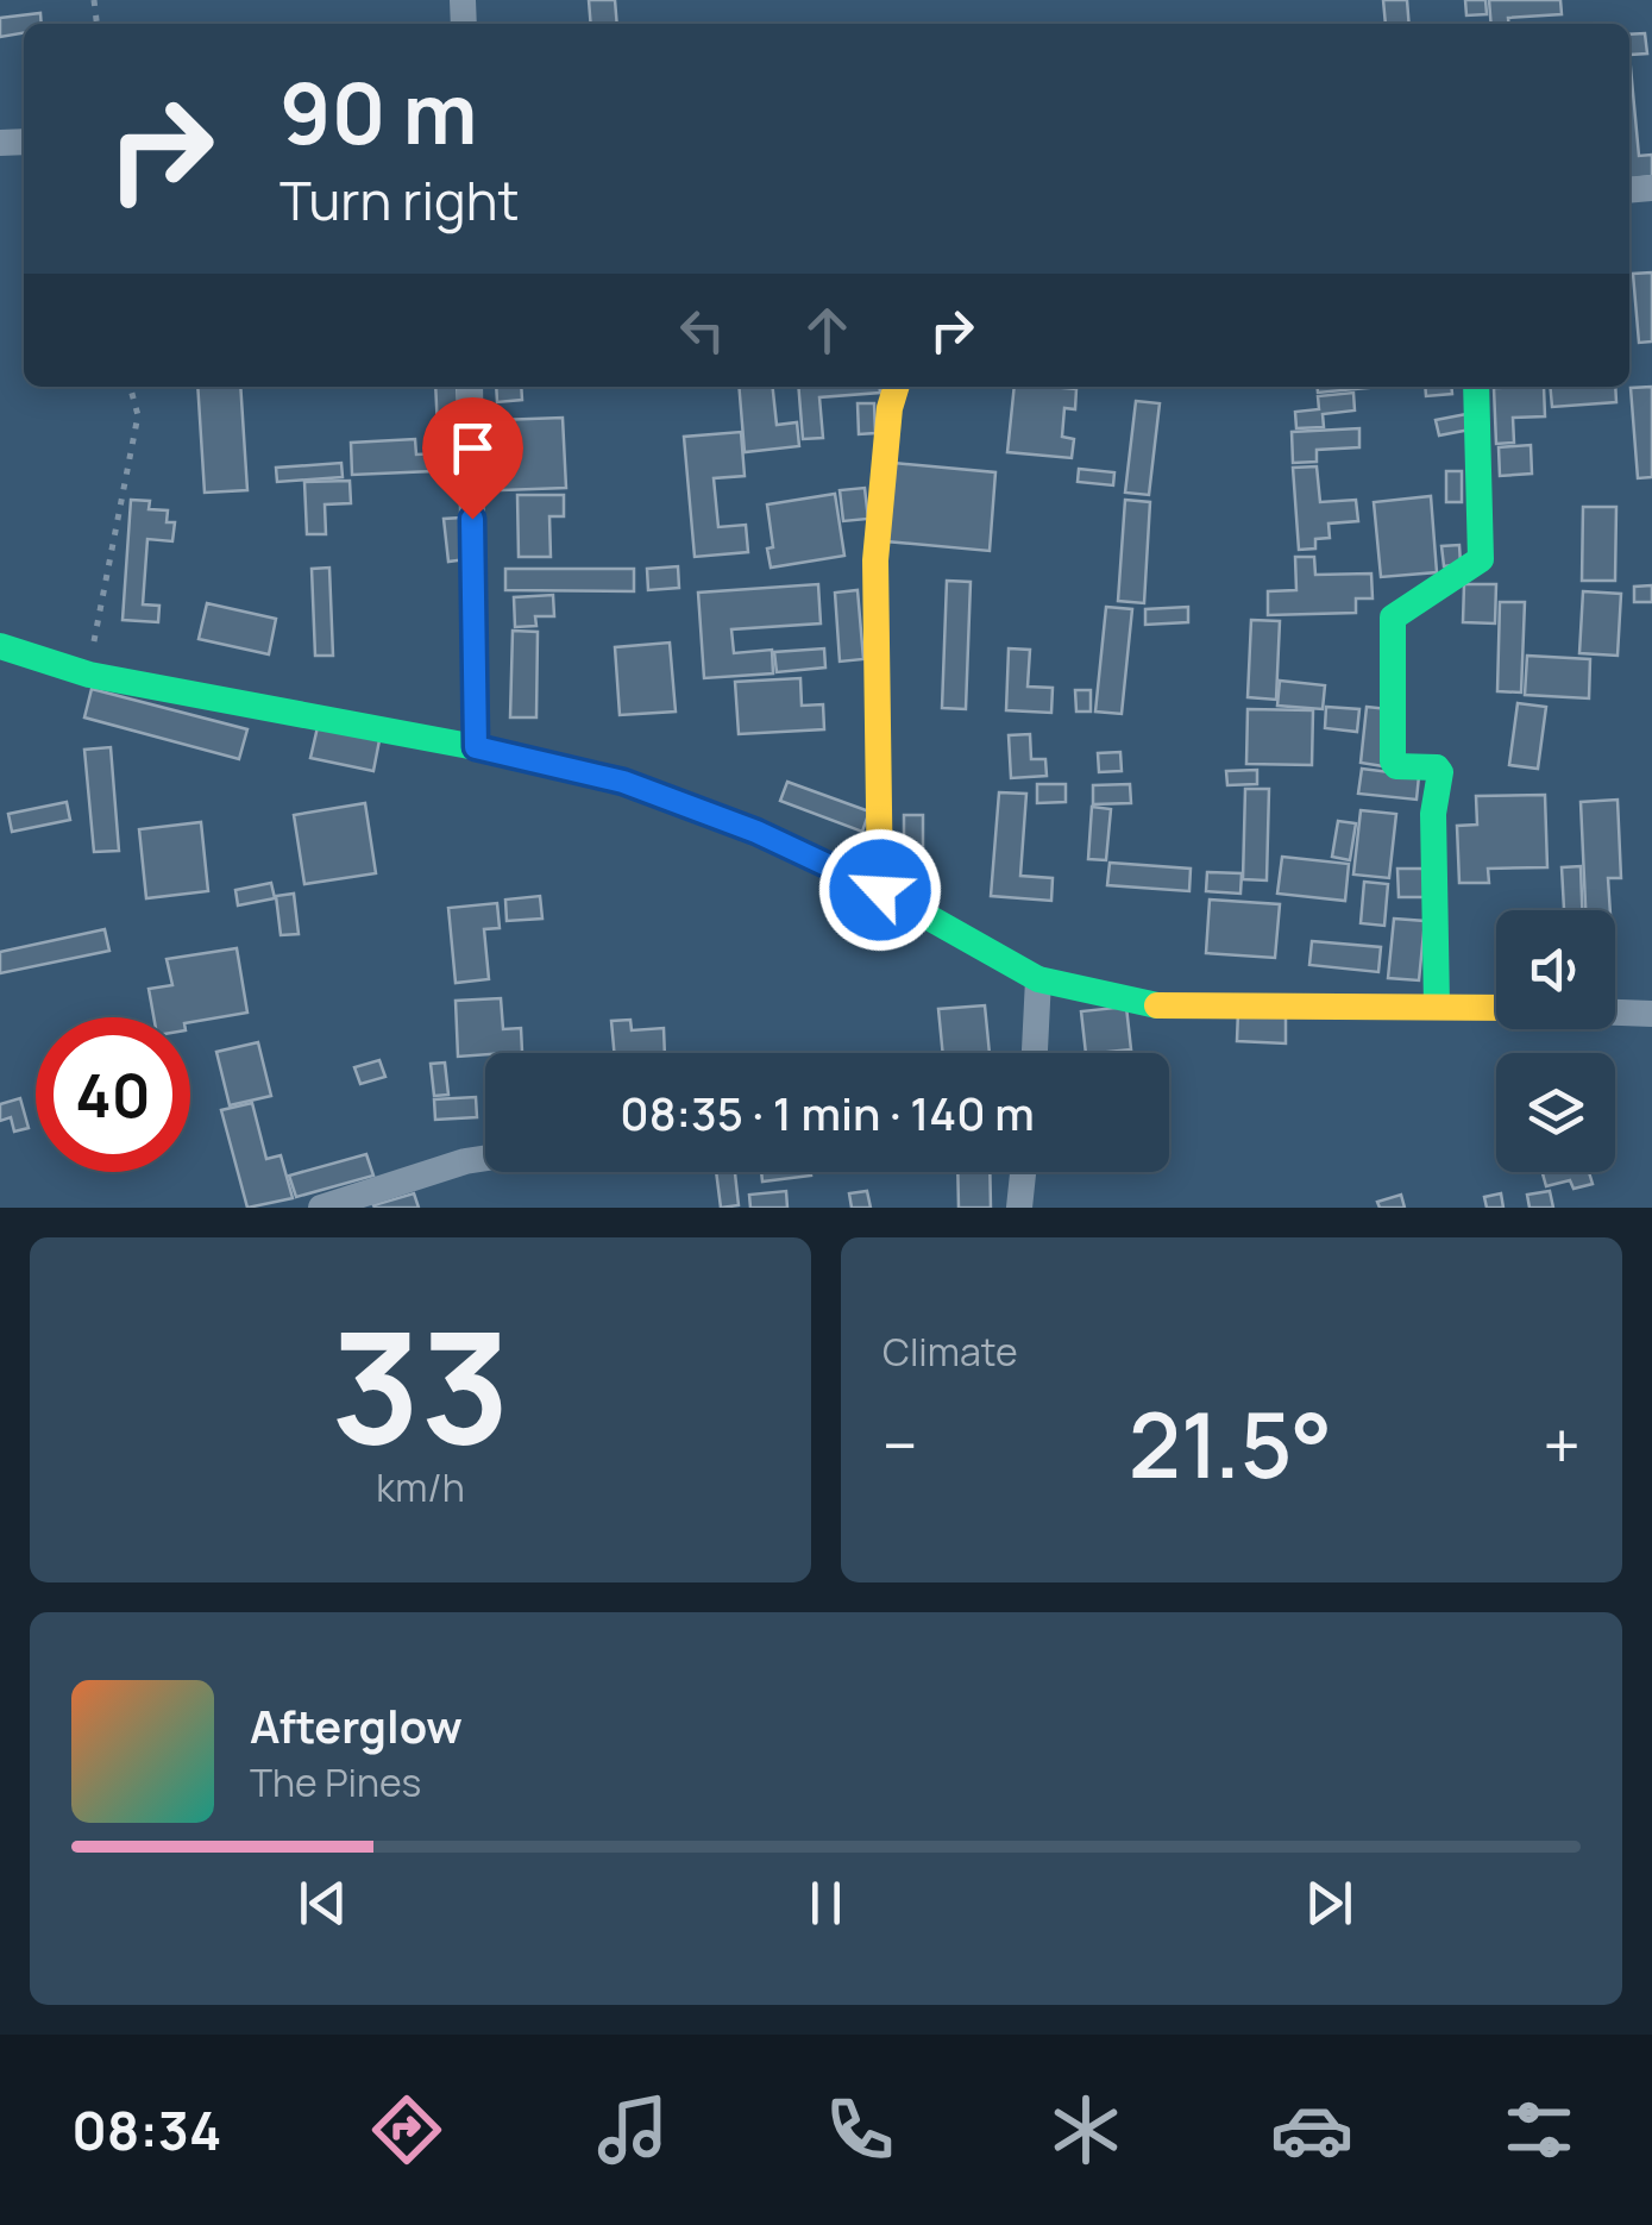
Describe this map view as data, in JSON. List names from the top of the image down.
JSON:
{
  "page": {
    "turn": ["90 m", "Turn right"],
    "limit": "40",
    "trip": "08:35 · 1 min · 140 m",
    "tile": [
      ["33", "km/h"],
      "Climate"
    ],
    "heat": ["−", "21.5°", "+"],
    "song": ["Afterglow", "The Pines"],
    "tabs": "08:34"
  }
}
